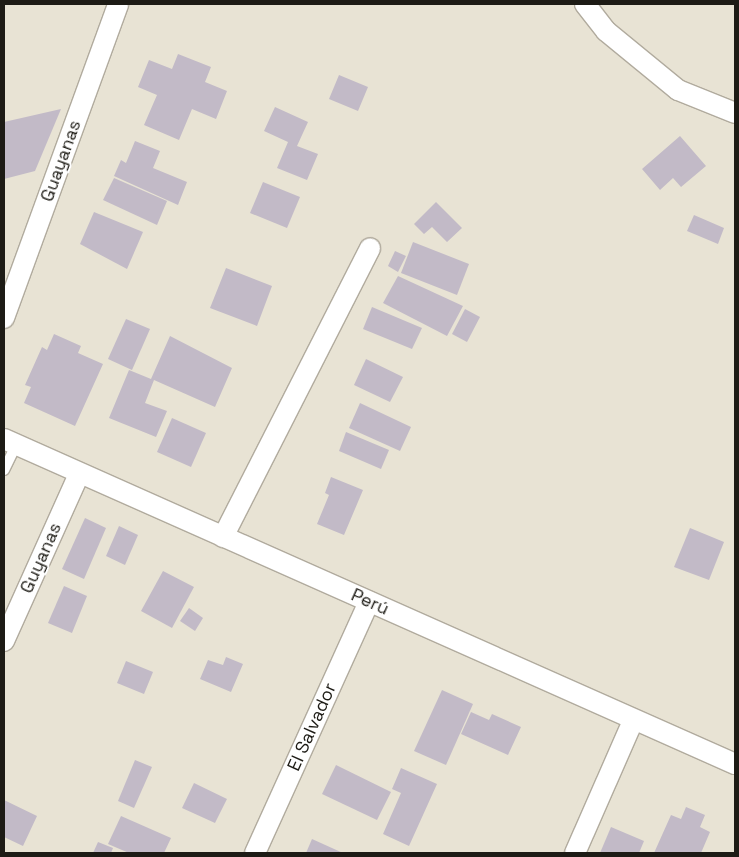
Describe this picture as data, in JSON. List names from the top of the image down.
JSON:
{
  "streets": {
    "street": [
      "Guayanas",
      "Guyanas",
      "Perú",
      "El Salvador"
    ]
  },
  "crossings": [
    ["Guyanas", "Perú"],
    ["Perú", "El Salvador"]
  ]
}
